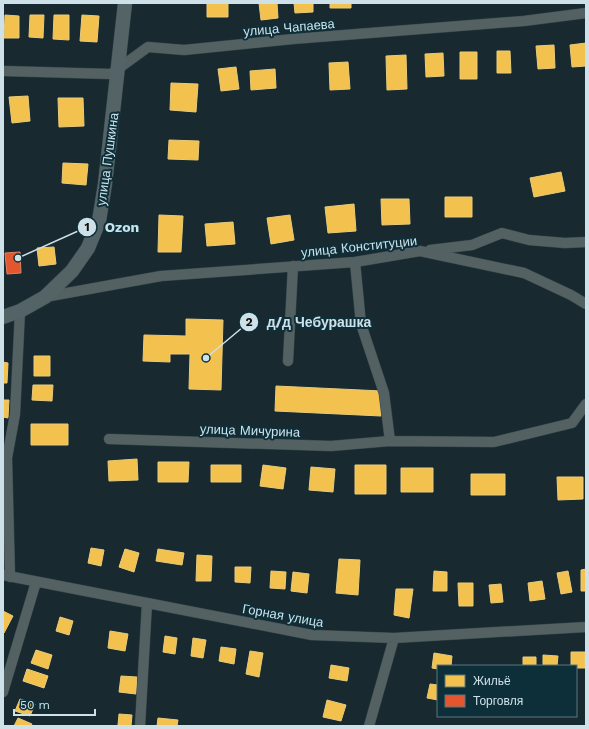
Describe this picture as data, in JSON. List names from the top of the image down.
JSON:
{
  "streets": {
    "main road": ["улица Пушкина"],
    "street": [
      "улица Чапаева",
      "улица Конституции",
      "улица Мичурина",
      "Горная улица"
    ]
  },
  "crossings": [
    ["улица Чапаева", "улица Пушкина"],
    ["улица Пушкина", "улица Конституции"]
  ],
  "places": ["Ozon", "д/д Чебурашка"],
  "legend": ["Жильё", "Торговля"],
  "scale_bar": "50 m"
}
